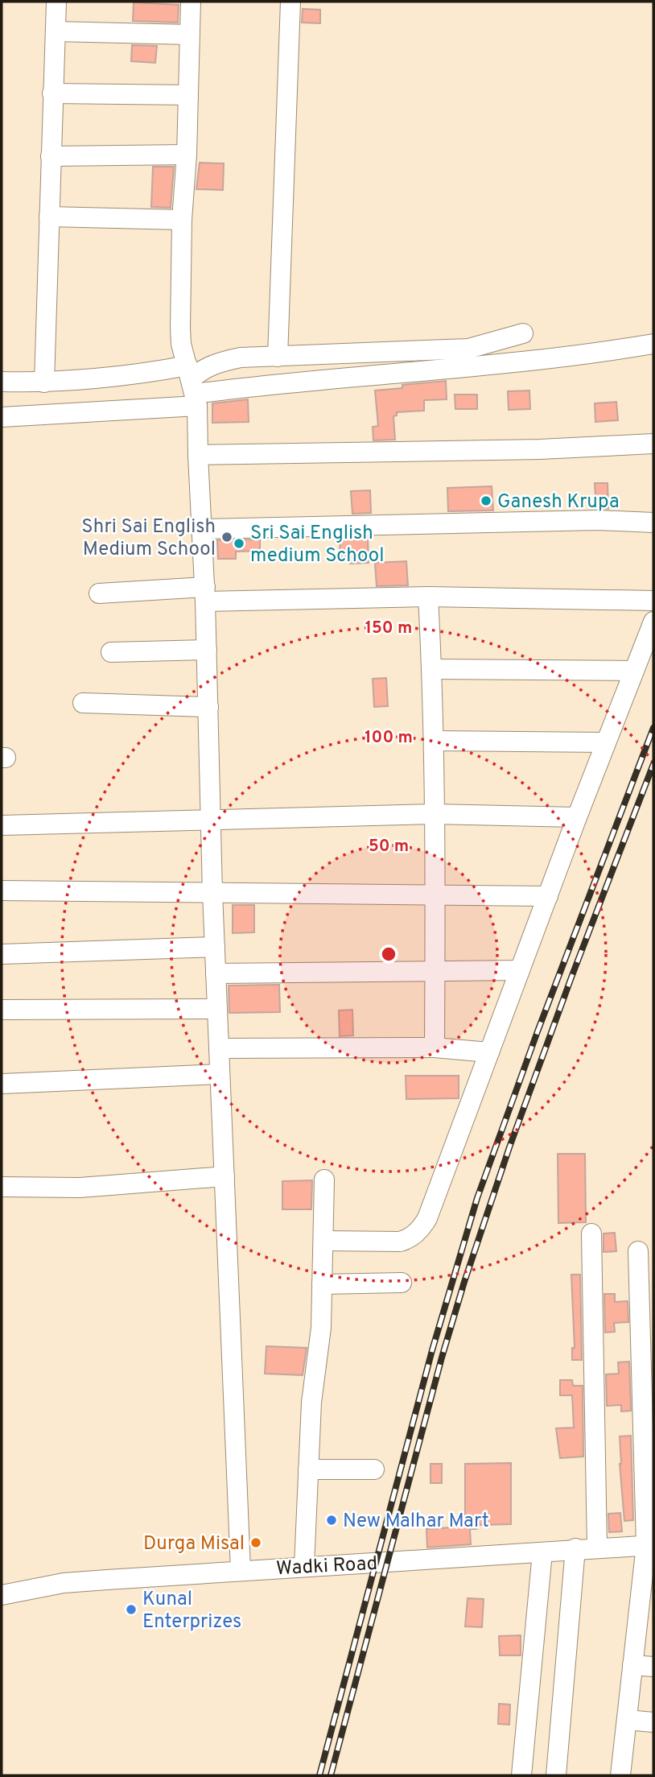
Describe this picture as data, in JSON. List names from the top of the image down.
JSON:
{
  "streets": {
    "street": ["Wadki Road"]
  },
  "places": [
    "Ganesh Krupa",
    "Shri Sai English Medium School",
    "Sri Sai English medium School",
    "New Malhar Mart",
    "Durga Misal",
    "Kunal Enterprizes"
  ],
  "rings": ["150 m", "100 m", "50 m"]
}
